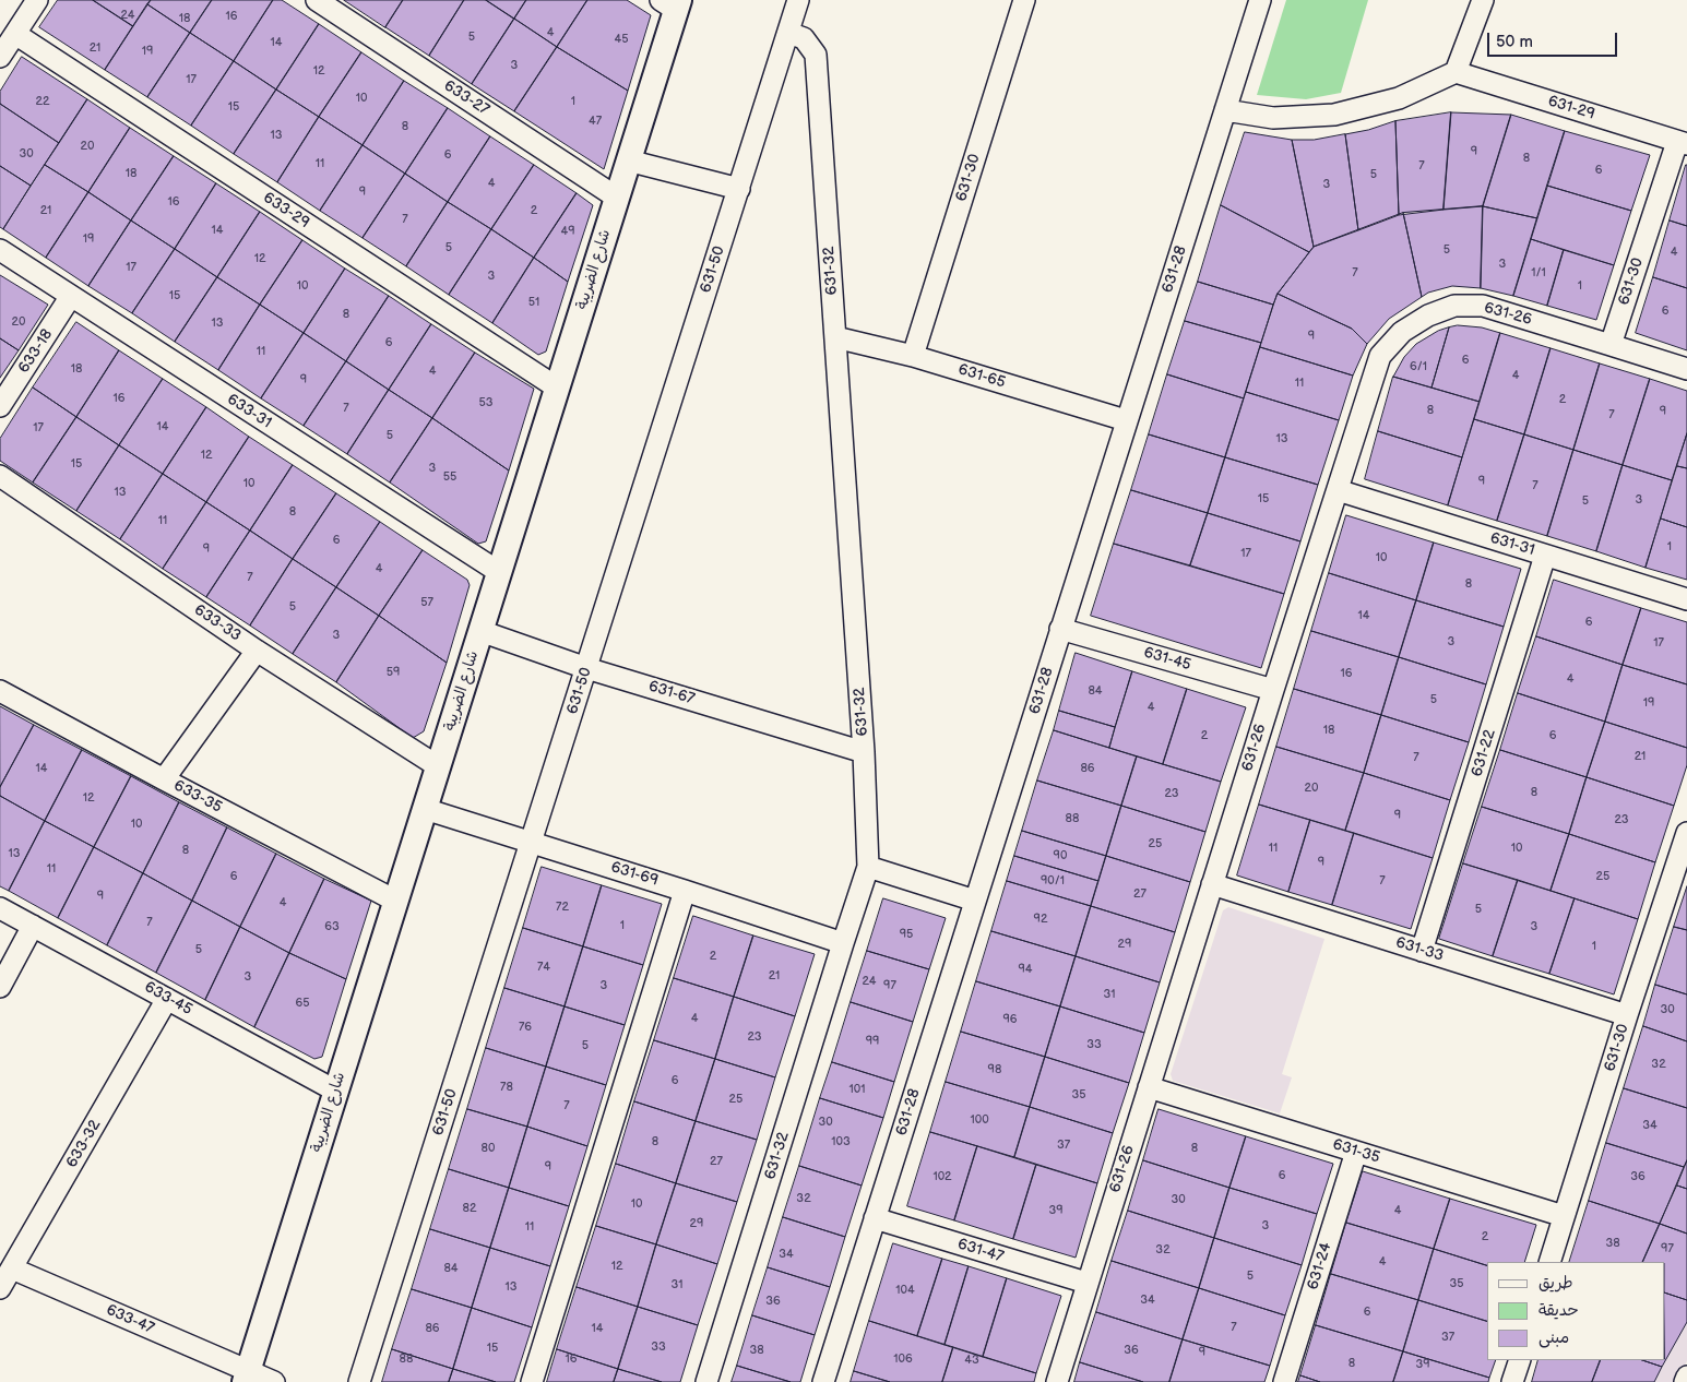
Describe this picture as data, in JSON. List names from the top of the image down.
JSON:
{
  "streets": {
    "street": [
      "633-27",
      "631-29",
      "631-30",
      "633-29",
      "شارع الضريبة",
      "631-50",
      "631-28",
      "631-32",
      "631-26",
      "633-18",
      "631-65",
      "633-31",
      "631-31",
      "633-33",
      "631-45",
      "631-67",
      "631-22",
      "633-35",
      "631-69",
      "631-33",
      "633-45",
      "633-32",
      "631-35",
      "631-47",
      "631-24",
      "633-47"
    ]
  },
  "crossings": [
    ["633-27", "شارع الضريبة"],
    ["631-29", "631-30"],
    ["631-30", "631-26"],
    ["631-30", "631-65"],
    ["631-30", "631-33"],
    ["631-30", "631-35"],
    ["633-29", "شارع الضريبة"],
    ["شارع الضريبة", "633-31"],
    ["شارع الضريبة", "633-33"],
    ["شارع الضريبة", "631-67"],
    ["شارع الضريبة", "633-35"],
    ["شارع الضريبة", "631-69"],
    ["شارع الضريبة", "633-45"],
    ["شارع الضريبة", "633-47"],
    ["631-50", "631-32"],
    ["631-50", "631-67"],
    ["631-50", "631-69"],
    ["631-28", "631-65"],
    ["631-28", "631-45"],
    ["631-28", "631-47"],
    ["631-32", "631-65"],
    ["631-32", "631-67"],
    ["631-32", "631-69"],
    ["631-26", "631-31"],
    ["631-26", "631-45"],
    ["631-26", "631-33"],
    ["631-26", "631-35"],
    ["631-26", "631-47"],
    ["633-18", "633-31"],
    ["631-31", "631-22"],
    ["631-22", "631-33"],
    ["633-45", "633-32"],
    ["633-32", "633-47"],
    ["631-35", "631-24"]
  ],
  "house_numbers": [
    "24",
    "16",
    "18",
    "4",
    "5",
    "45",
    "14",
    "21",
    "19",
    "3",
    "12",
    "17",
    "10",
    "22",
    "1",
    "15",
    "47",
    "8",
    "13",
    "20",
    "9",
    "30",
    "6",
    "8",
    "11",
    "7",
    "6",
    "18",
    "5",
    "4",
    "3",
    "9",
    "16",
    "21",
    "2",
    "7",
    "14",
    "49",
    "19",
    "5",
    "5",
    "4",
    "12",
    "3",
    "17",
    "7",
    "1/1",
    "3",
    "10",
    "1",
    "15",
    "51",
    "6",
    "8",
    "20",
    "13",
    "9",
    "6",
    "11",
    "6",
    "6/1",
    "18",
    "4",
    "4",
    "9",
    "11",
    "16",
    "2",
    "53",
    "7",
    "8",
    "9",
    "7",
    "14",
    "17",
    "5",
    "13",
    "12",
    "15",
    "3",
    "55",
    "9",
    "10",
    "7",
    "13",
    "15",
    "3",
    "5",
    "8",
    "11",
    "6",
    "1",
    "9",
    "17",
    "10",
    "4",
    "7",
    "8",
    "57",
    "5",
    "14",
    "6",
    "3",
    "3",
    "17",
    "59",
    "16",
    "4",
    "84",
    "5",
    "19",
    "4",
    "18",
    "2",
    "6",
    "21",
    "7",
    "14",
    "86",
    "20",
    "8",
    "23",
    "12",
    "9",
    "88",
    "23",
    "10",
    "25",
    "11",
    "10",
    "8",
    "13",
    "90",
    "9",
    "11",
    "6",
    "25",
    "90/1",
    "7",
    "27",
    "9",
    "4",
    "72",
    "5",
    "92",
    "7",
    "1",
    "63",
    "3",
    "95",
    "29",
    "1",
    "5",
    "2",
    "74",
    "94",
    "21",
    "3",
    "24",
    "3",
    "97",
    "31",
    "65",
    "30",
    "4",
    "96",
    "76",
    "23",
    "99",
    "33",
    "5",
    "32",
    "98",
    "6",
    "78",
    "101",
    "35",
    "25",
    "7",
    "100",
    "30",
    "34",
    "8",
    "103",
    "37",
    "80",
    "8",
    "27",
    "9",
    "6",
    "102",
    "36",
    "32",
    "30",
    "10",
    "82",
    "39",
    "4",
    "29",
    "3",
    "11",
    "2",
    "38",
    "97",
    "32",
    "34",
    "4",
    "12",
    "84",
    "5",
    "35",
    "31",
    "13",
    "104",
    "34",
    "36",
    "6",
    "7",
    "86",
    "14",
    "37",
    "33",
    "15",
    "38",
    "36",
    "9",
    "88",
    "16",
    "106",
    "43",
    "8",
    "39"
  ],
  "legend": ["طريق", "حديقة", "مبنى"],
  "scale_bar": "50 m"
}
